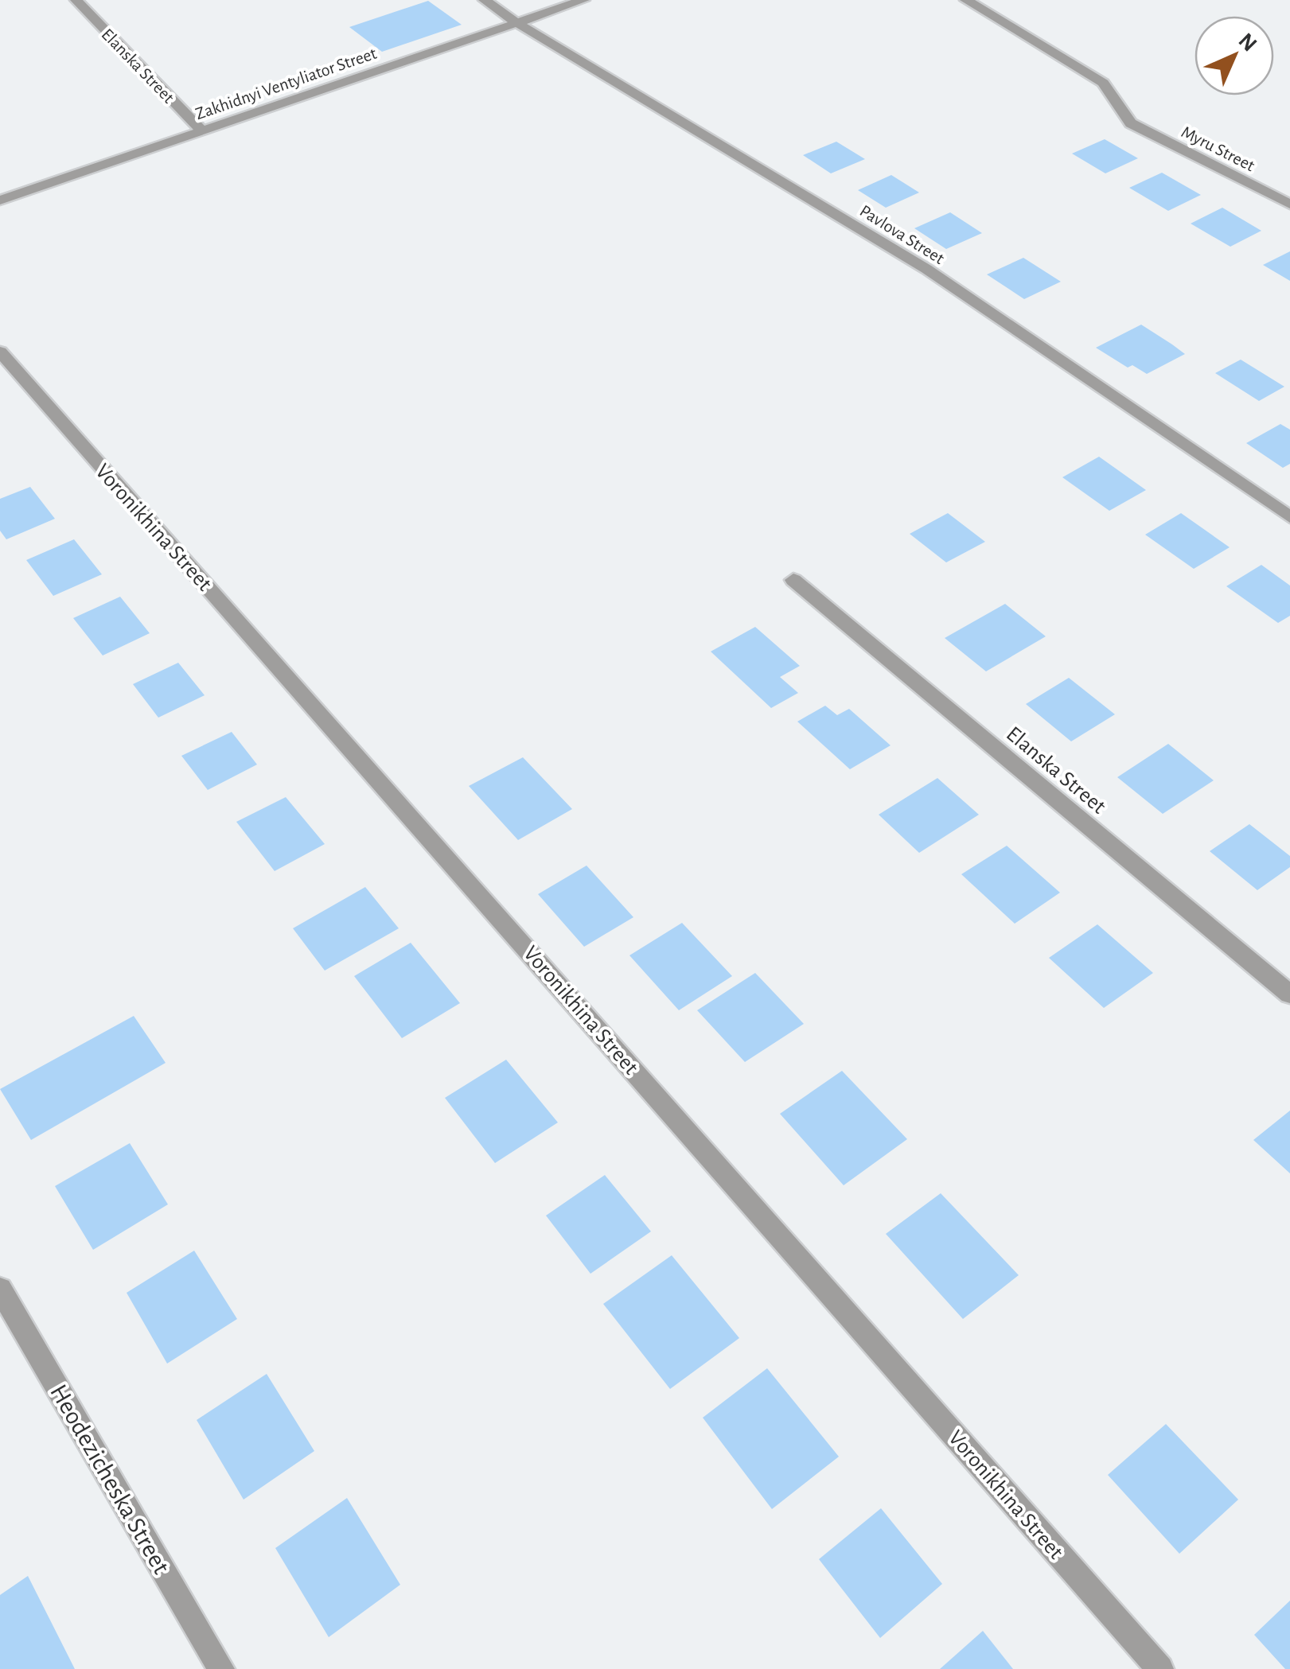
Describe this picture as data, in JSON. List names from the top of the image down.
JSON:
{
  "streets": {
    "street": [
      "Elanska Street",
      "Zakhidnyi Ventyliator Street",
      "Myru Street",
      "Pavlova Street",
      "Voronikhina Street",
      "Heodezicheska Street"
    ]
  },
  "crossings": [
    ["Elanska Street", "Zakhidnyi Ventyliator Street"],
    ["Zakhidnyi Ventyliator Street", "Pavlova Street"]
  ],
  "north": "top right"
}
